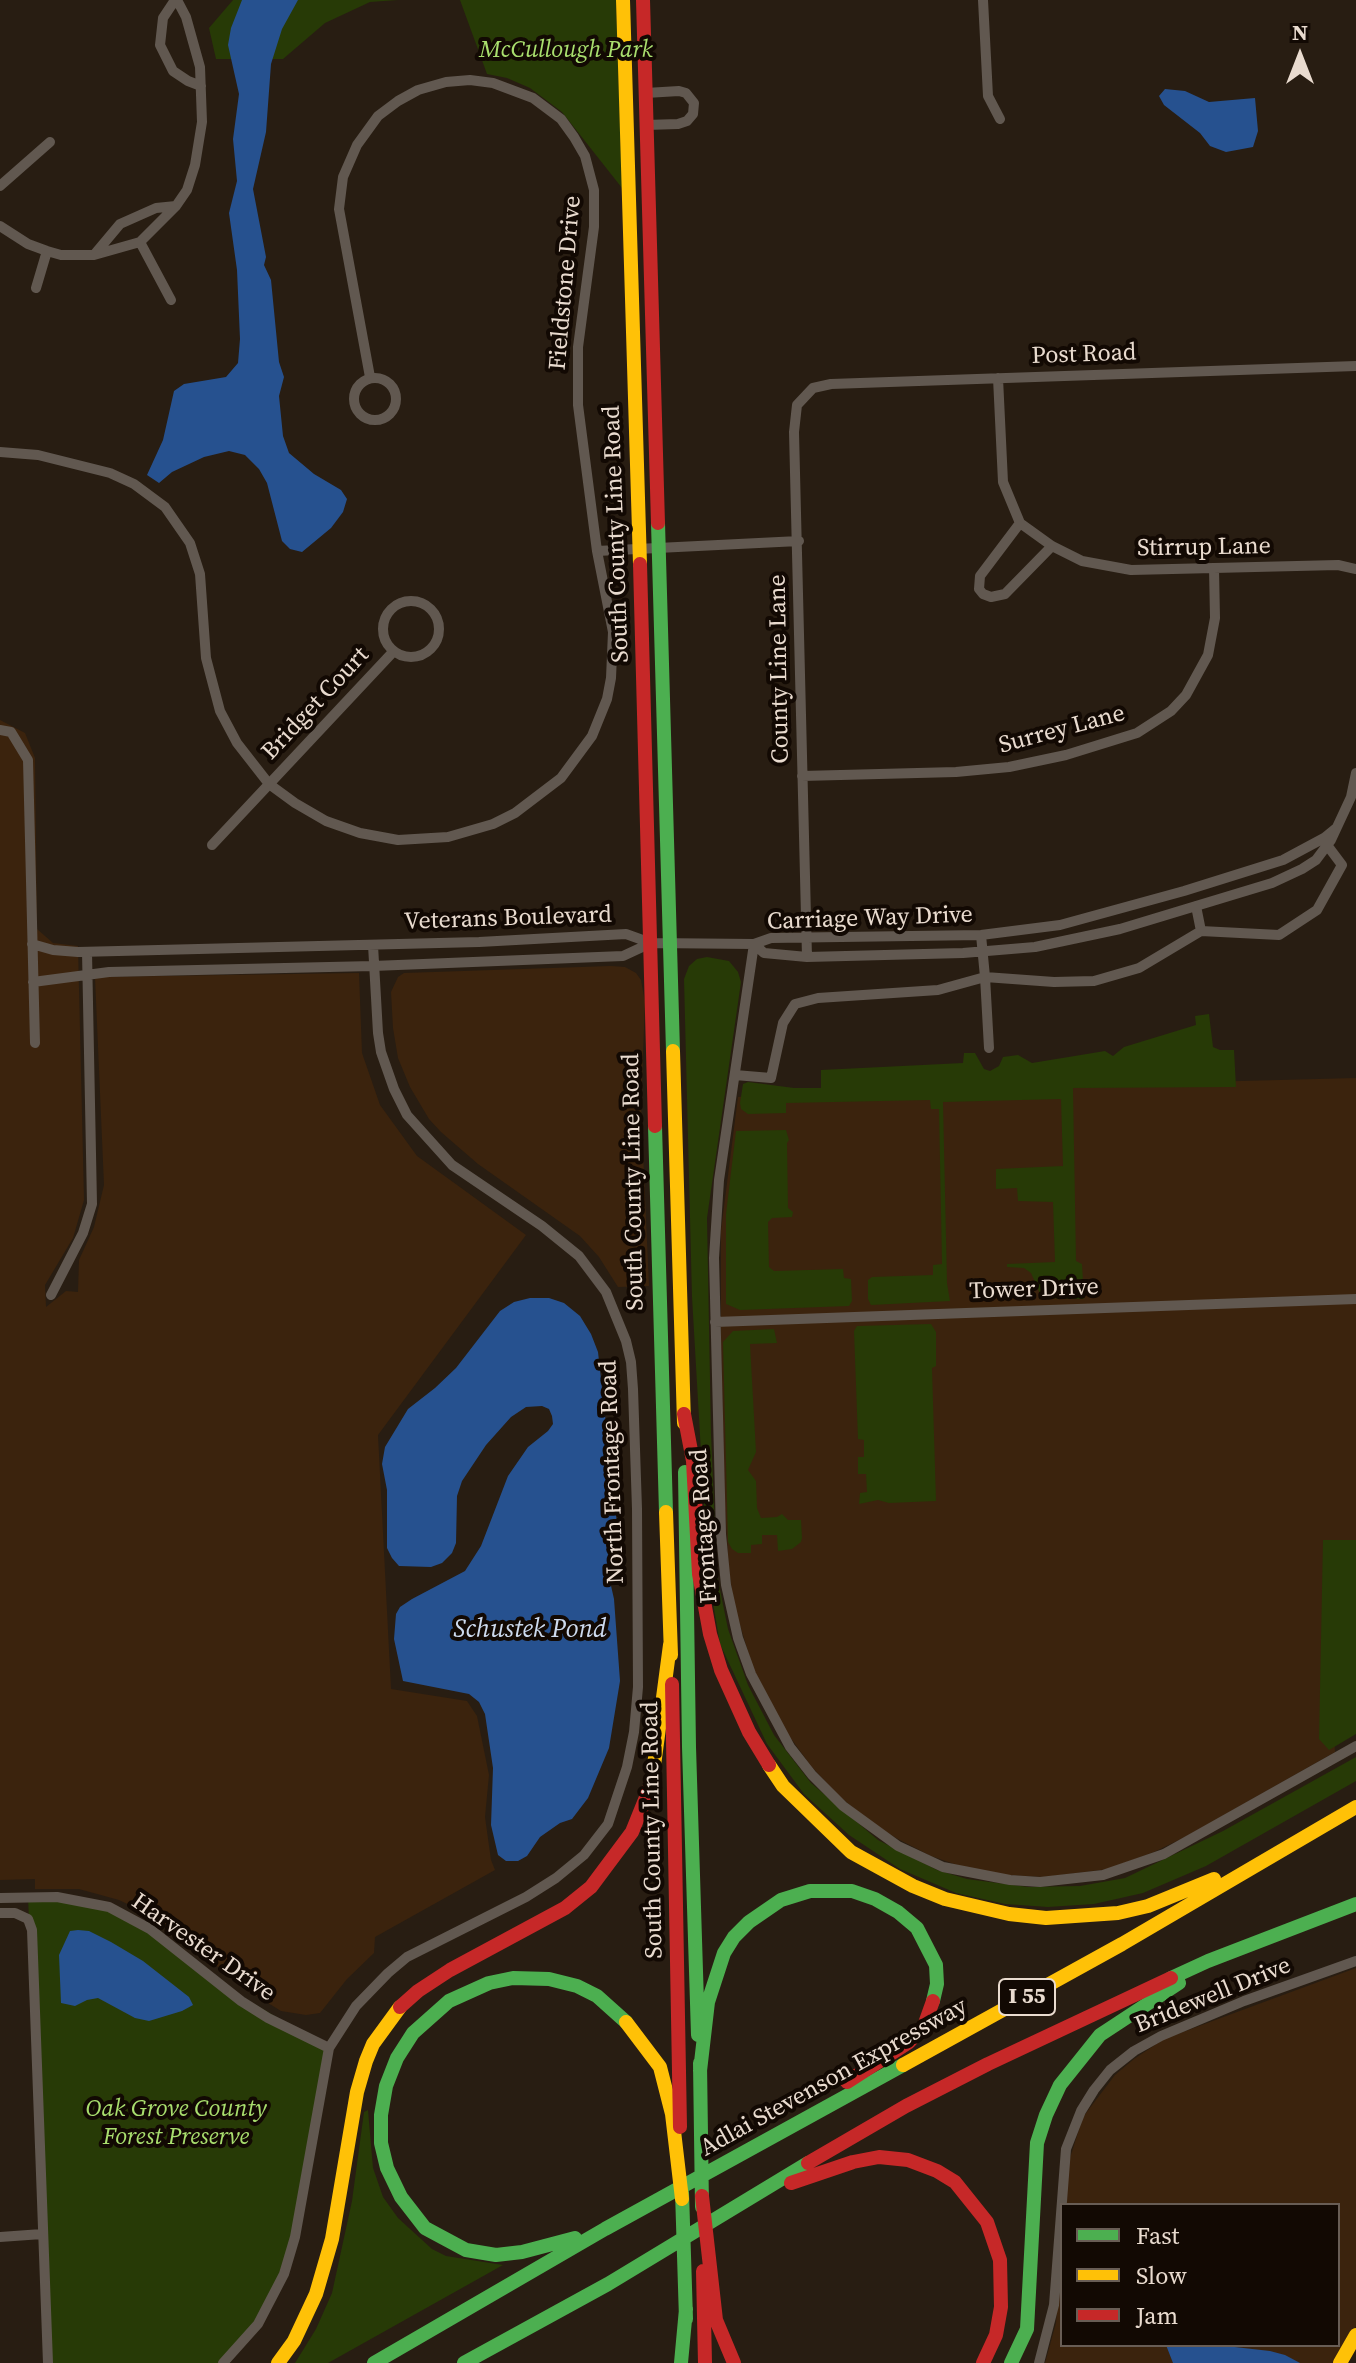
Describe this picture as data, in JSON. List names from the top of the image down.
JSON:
{
  "streets": {
    "main road": ["South County Line Road", "I 55", "Adlai Stevenson Expressway"],
    "street": [
      "Fieldstone Drive",
      "Post Road",
      "Stirrup Lane",
      "County Line Lane",
      "Bridget Court",
      "Surrey Lane",
      "Veterans Boulevard",
      "Carriage Way Drive",
      "Tower Drive",
      "North Frontage Road",
      "Frontage Road",
      "Harvester Drive",
      "Bridewell Drive"
    ]
  },
  "crossings": [
    ["Fieldstone Drive", "Bridget Court"],
    ["Post Road", "County Line Lane"],
    ["South County Line Road", "Veterans Boulevard"],
    ["Stirrup Lane", "Surrey Lane"],
    ["County Line Lane", "Surrey Lane"],
    ["County Line Lane", "Carriage Way Drive"],
    ["Veterans Boulevard", "North Frontage Road"],
    ["Carriage Way Drive", "Frontage Road"],
    ["Tower Drive", "Frontage Road"],
    ["North Frontage Road", "Harvester Drive"]
  ],
  "water": ["Schustek Pond"],
  "parks": ["McCullough Park", "Oak Grove County Forest Preserve"],
  "legend": ["Fast", "Slow", "Jam"],
  "north": "top"
}
